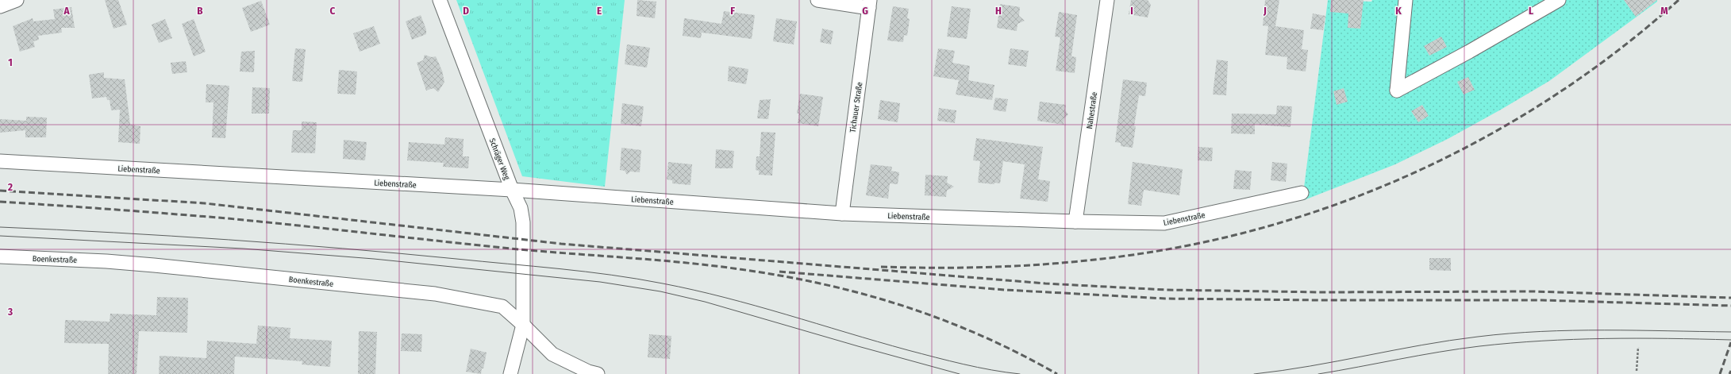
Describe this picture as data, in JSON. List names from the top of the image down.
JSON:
{
  "streets": {
    "street": [
      "Tichauer Straße",
      "Nahestraße",
      "Schräger Weg",
      "Liebenstraße",
      "Boenkestraße"
    ]
  },
  "crossings": [
    ["Tichauer Straße", "Liebenstraße"],
    ["Nahestraße", "Liebenstraße"],
    ["Schräger Weg", "Liebenstraße"],
    ["Schräger Weg", "Boenkestraße"]
  ],
  "grid": {
    "columns": [
      "A",
      "B",
      "C",
      "D",
      "E",
      "F",
      "G",
      "H",
      "I",
      "J",
      "K",
      "L",
      "M"
    ],
    "rows": ["1", "2", "3"]
  }
}
